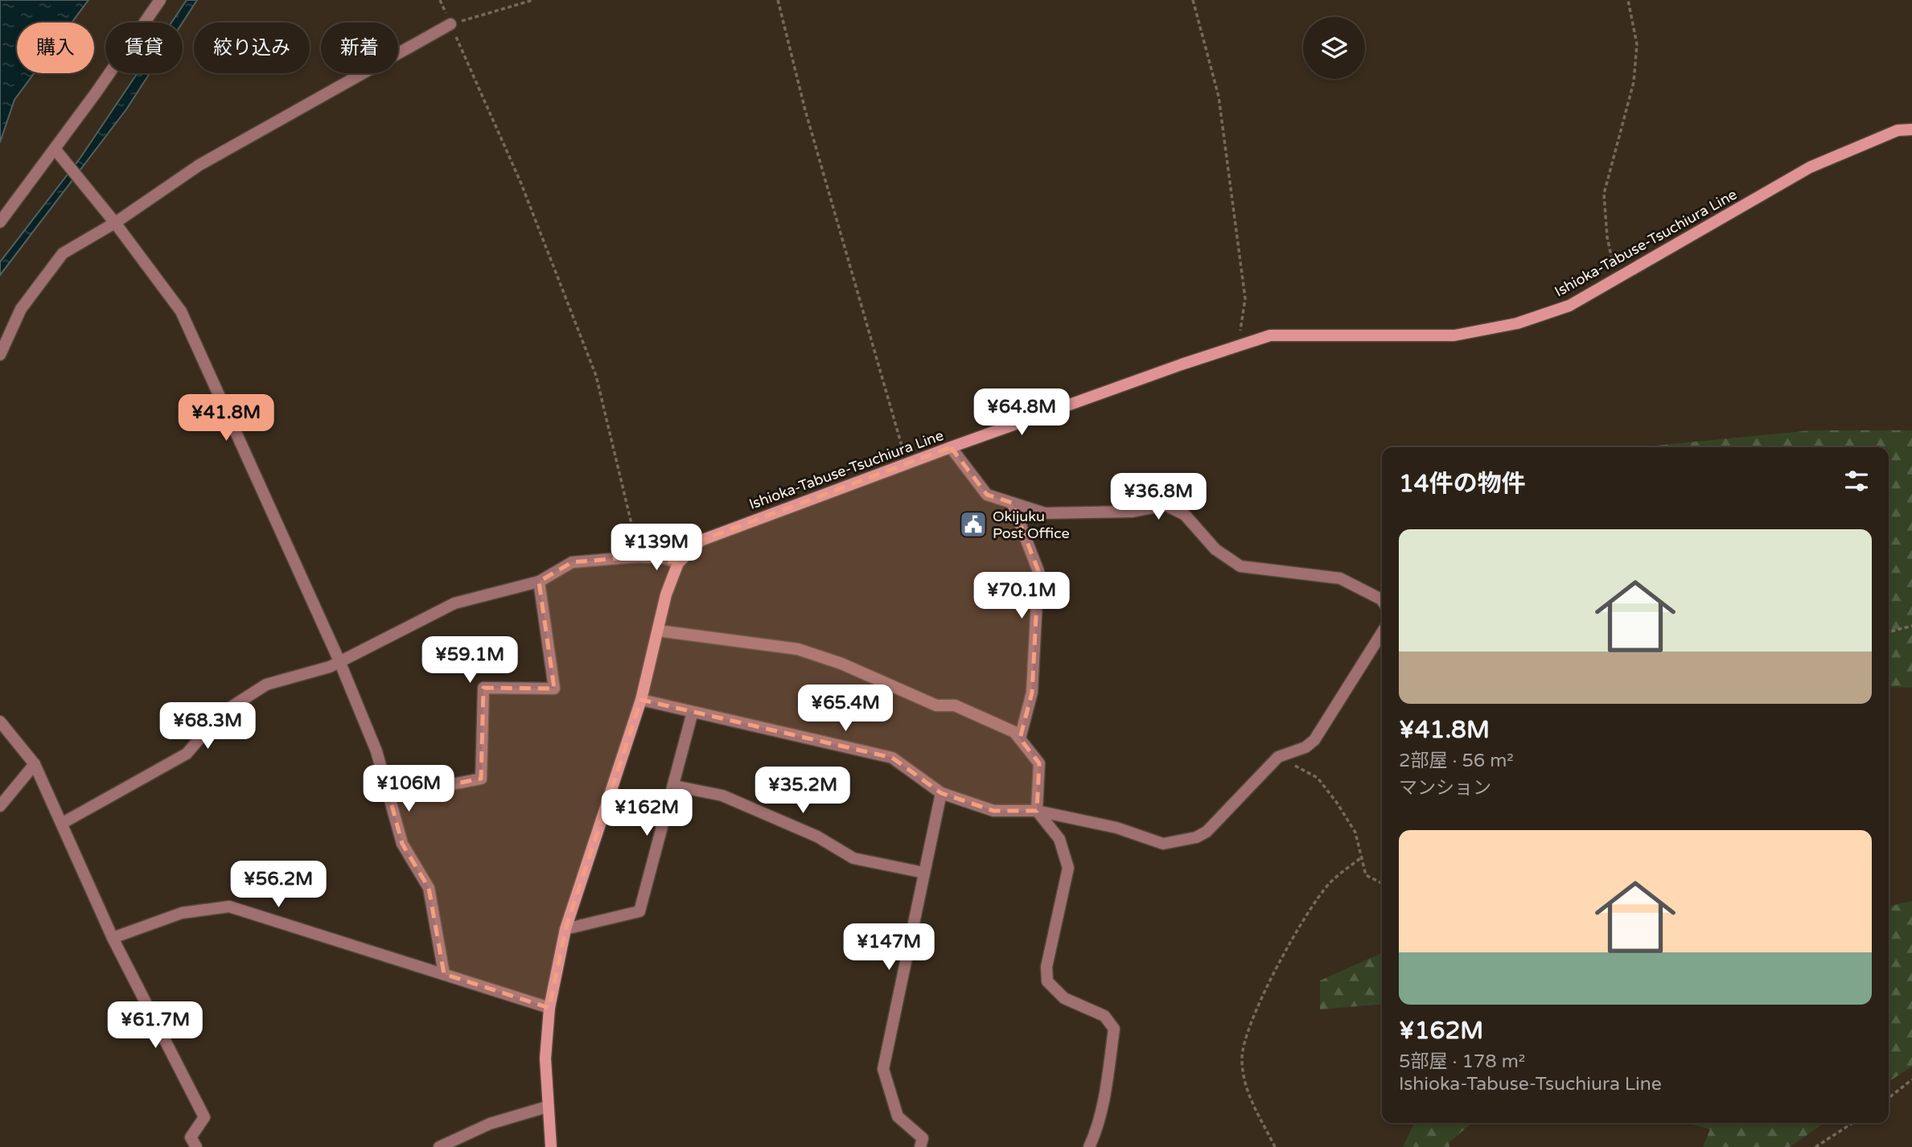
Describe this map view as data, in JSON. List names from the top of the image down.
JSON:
{
  "streets": {
    "main road": ["Ishioka-Tabuse-Tsuchiura Line"]
  },
  "places": {
    "public building": ["Okijuku Post Office"]
  },
  "page": {
    "chip": [
      "購入",
      "賃貸",
      "絞り込み",
      "新着"
    ],
    "price": [
      "¥64.8M",
      "¥41.8M",
      "¥36.8M",
      "¥139M",
      "¥70.1M",
      "¥59.1M",
      "¥65.4M",
      "¥68.3M",
      "¥106M",
      "¥35.2M",
      "¥162M",
      "¥56.2M",
      "¥147M",
      "¥61.7M"
    ],
    "heading": "14件の物件",
    "list": [
      {
        "name": "¥41.8M",
        "note": "2部屋 · 56 m² · マンション"
      },
      {
        "name": "¥162M",
        "note": "5部屋 · 178 m² · Ishioka-Tabuse-Tsuchiura Line"
      }
    ]
  }
}
